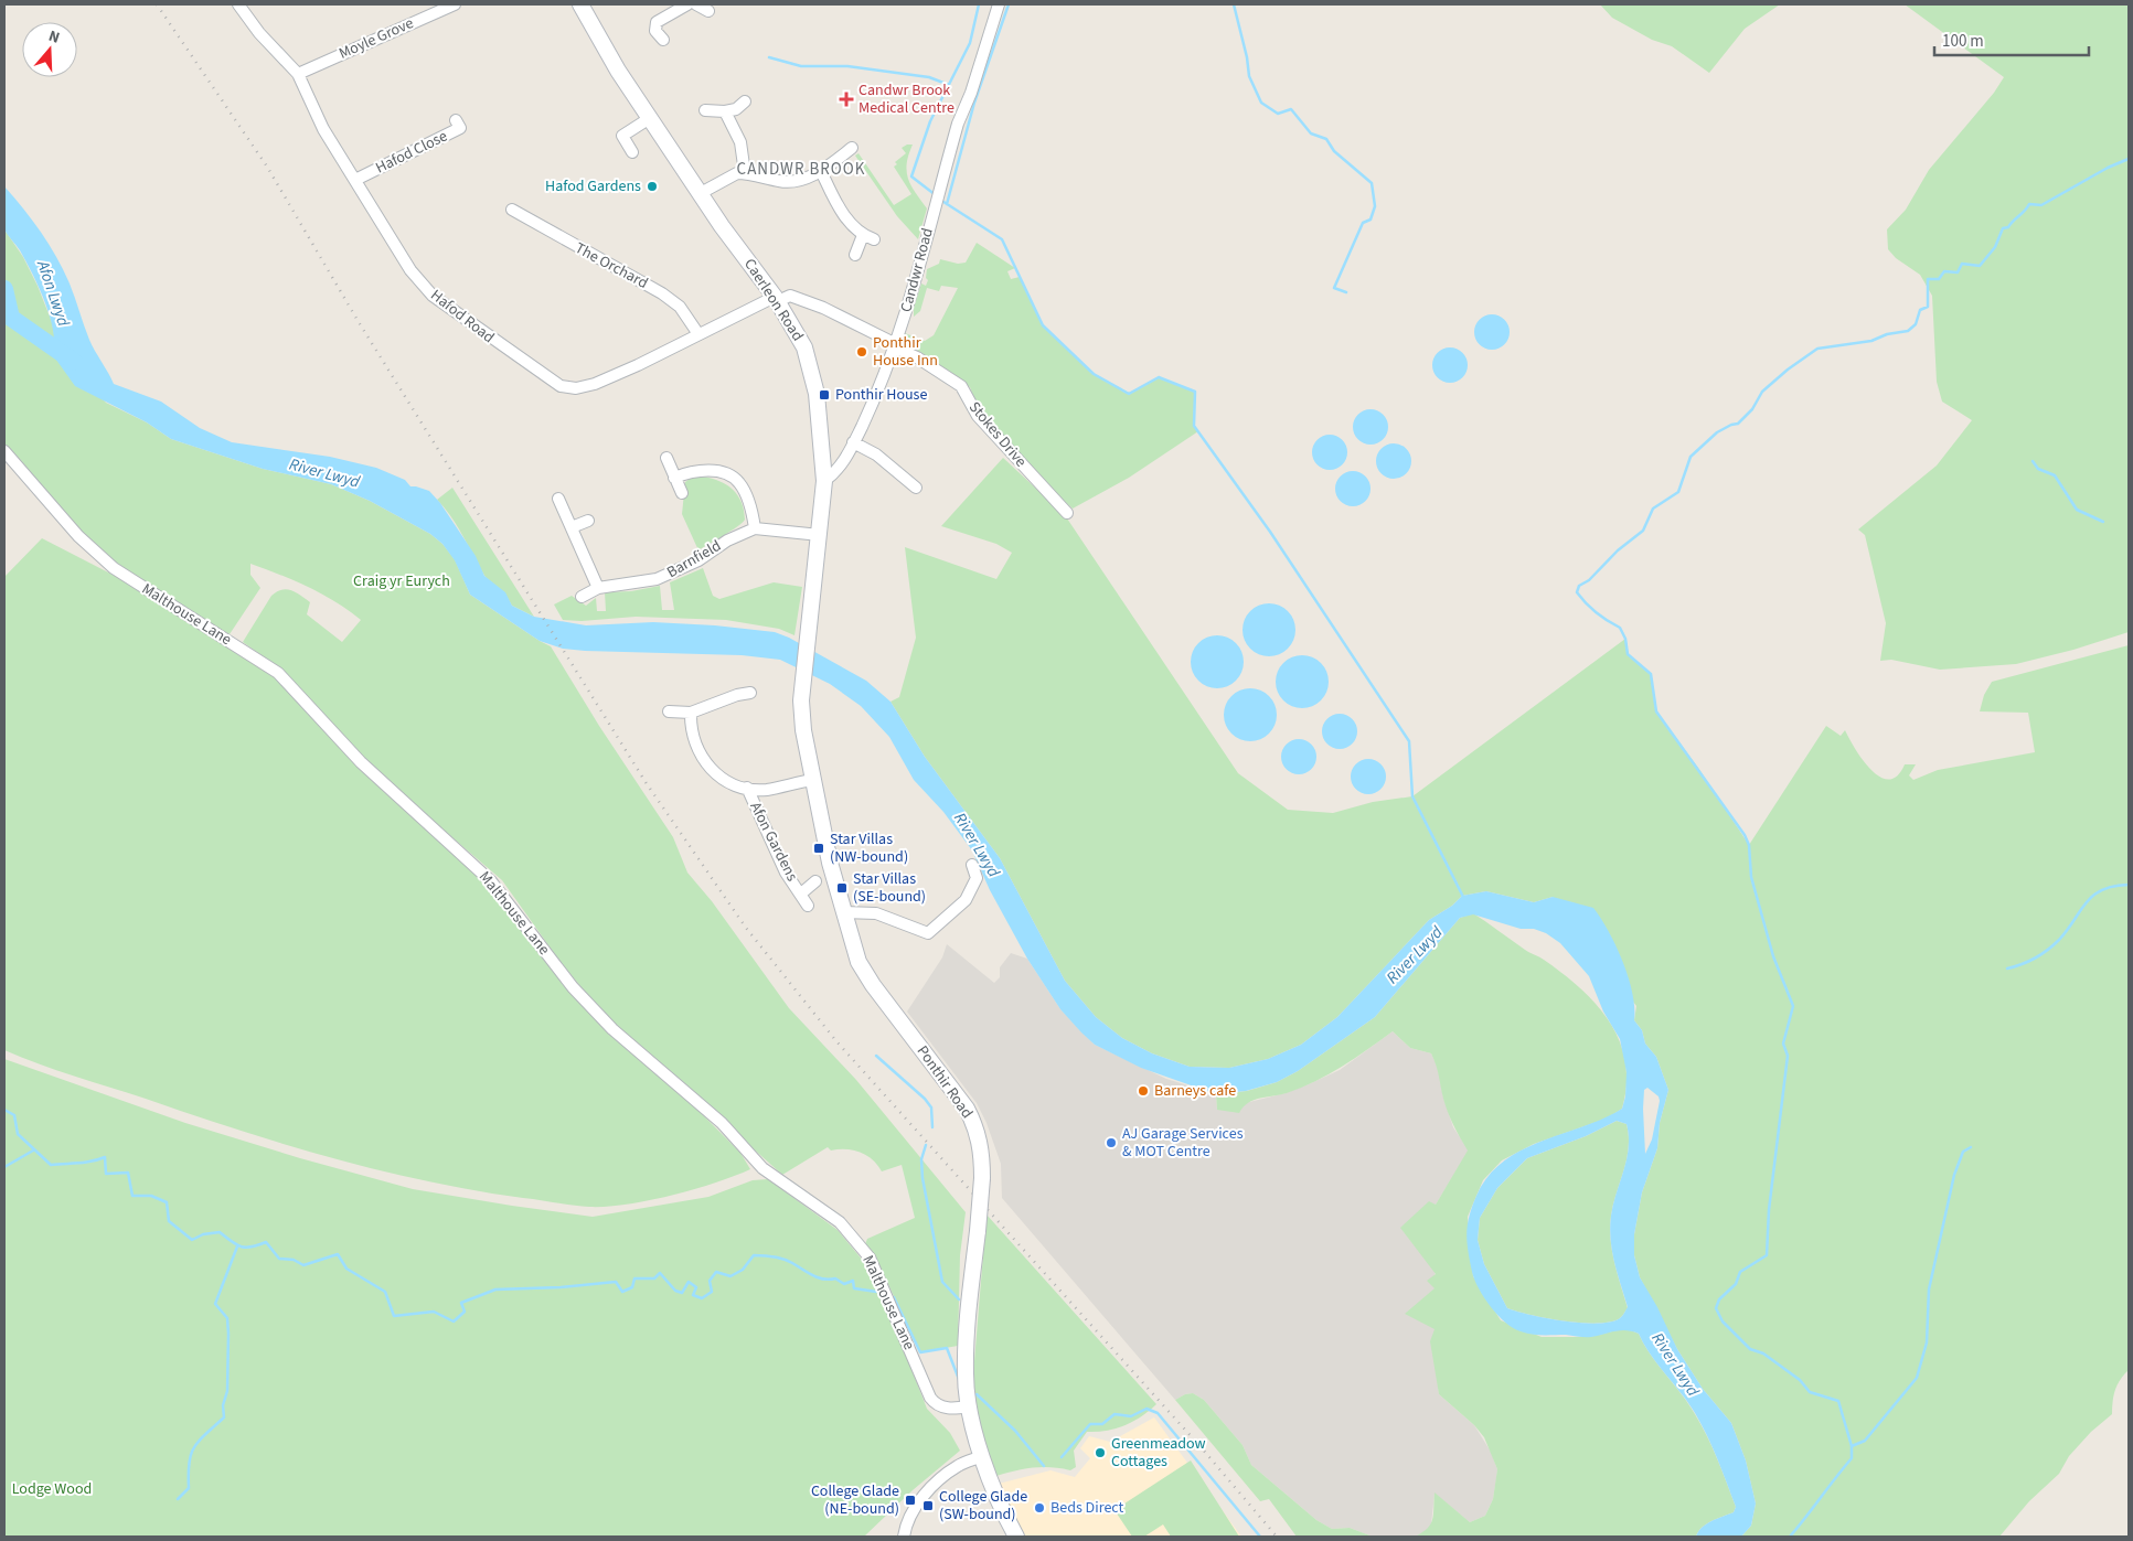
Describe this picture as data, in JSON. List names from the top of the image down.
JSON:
{
  "streets": {
    "main road": ["Caerleon Road", "Ponthir Road"],
    "street": [
      "Moyle Grove",
      "Hafod Close",
      "The Orchard",
      "Candwr Road",
      "Hafod Road",
      "Stokes Drive",
      "Barnfield",
      "Malthouse Lane",
      "Afon Gardens"
    ]
  },
  "crossings": [
    ["Moyle Grove", "Hafod Road"],
    ["Hafod Close", "Hafod Road"],
    ["The Orchard", "Hafod Road"],
    ["Candwr Road", "Caerleon Road"],
    ["Candwr Road", "Stokes Drive"],
    ["Caerleon Road", "Hafod Road"],
    ["Caerleon Road", "Stokes Drive"],
    ["Caerleon Road", "Barnfield"],
    ["Caerleon Road", "Ponthir Road"],
    ["Hafod Road", "Stokes Drive"],
    ["Malthouse Lane", "Ponthir Road"],
    ["Afon Gardens", "Ponthir Road"]
  ],
  "districts": ["CANDWR BROOK"],
  "water": ["Afon Lwyd", "River Lwyd"],
  "parks": ["Craig yr Eurych", "Lodge Wood"],
  "places": {
    "health": ["Candwr Brook Medical Centre"],
    "other": [
      "Hafod Gardens",
      "Ponthir House Inn",
      "Barneys cafe",
      "AJ Garage Services & MOT Centre",
      "Greenmeadow Cottages",
      "Beds Direct"
    ],
    "transit": [
      "Ponthir House",
      "Star Villas (NW-bound)",
      "Star Villas (SE-bound)",
      "College Glade (NE-bound)",
      "College Glade (SW-bound)"
    ]
  },
  "scale_bar": "100 m",
  "north": "top"
}
